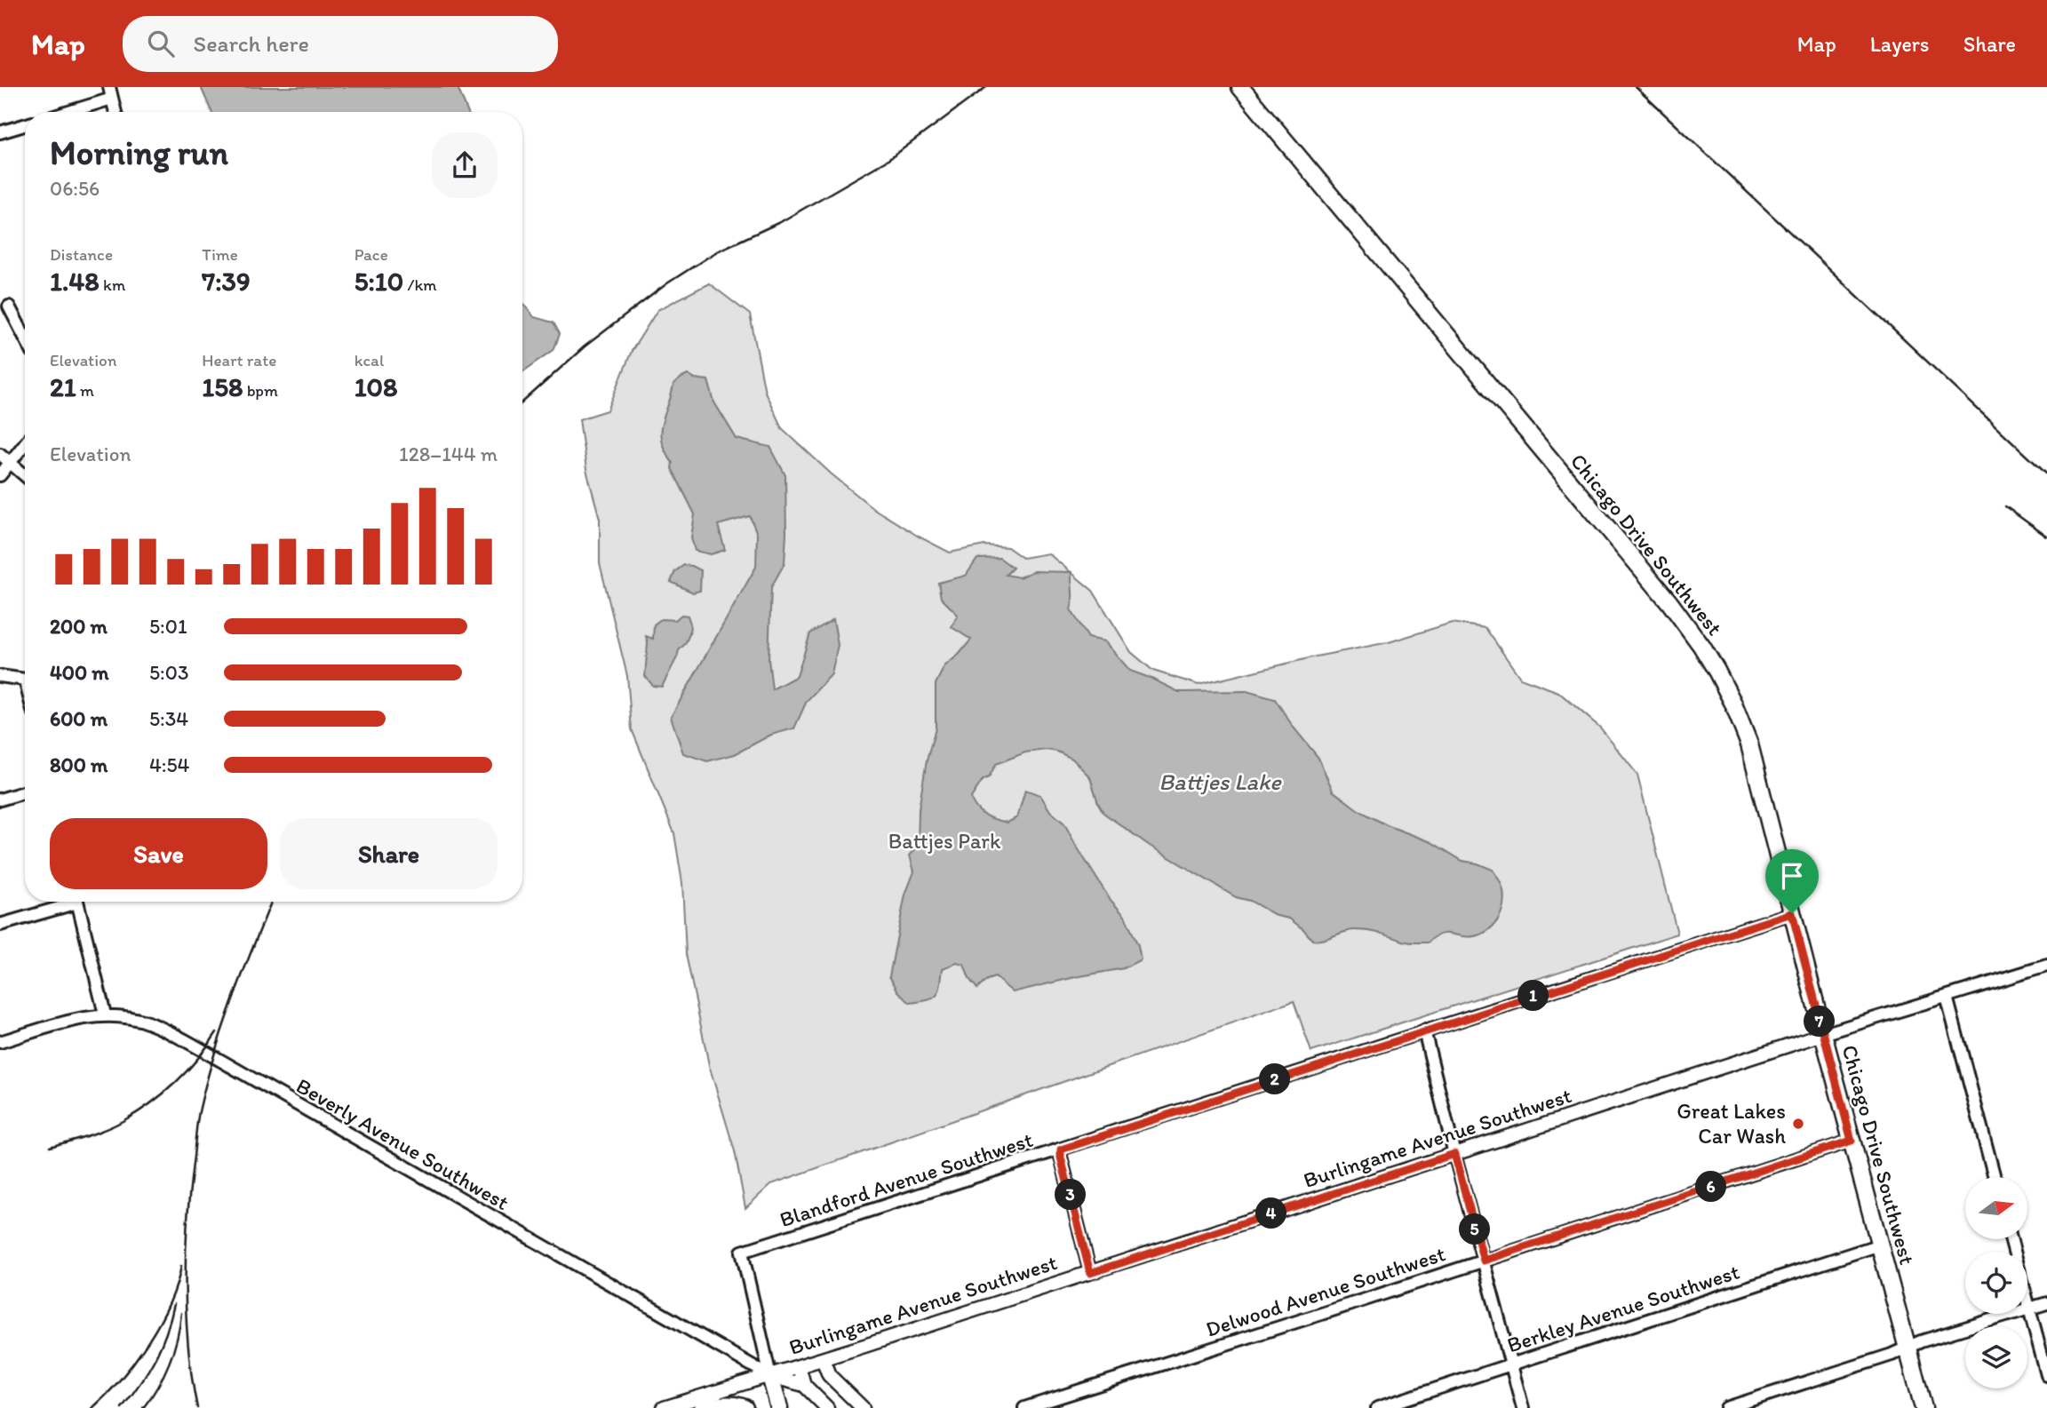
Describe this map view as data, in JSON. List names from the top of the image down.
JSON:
{
  "streets": {
    "main road": ["Chicago Drive Southwest"],
    "street": [
      "Burlingame Avenue Southwest",
      "Beverly Avenue Southwest",
      "Blandford Avenue Southwest",
      "Delwood Avenue Southwest",
      "Berkley Avenue Southwest"
    ]
  },
  "crossings": [
    ["Chicago Drive Southwest", "Burlingame Avenue Southwest"],
    ["Chicago Drive Southwest", "Blandford Avenue Southwest"],
    ["Chicago Drive Southwest", "Delwood Avenue Southwest"],
    ["Chicago Drive Southwest", "Berkley Avenue Southwest"],
    ["Burlingame Avenue Southwest", "Beverly Avenue Southwest"],
    ["Burlingame Avenue Southwest", "Blandford Avenue Southwest"],
    ["Beverly Avenue Southwest", "Blandford Avenue Southwest"]
  ],
  "water": ["Battjes Lake"],
  "parks": ["Battjes Park"],
  "places": ["Great Lakes Car Wash"],
  "north": "right",
  "page": {
    "header": "Map",
    "search": "Search here",
    "nav": ["Map", "Layers", "Share"],
    "heading": ["Morning run", "06:56"],
    "stats": [
      ["Distance", "1.48 km"],
      ["Time", "7:39"],
      ["Pace", "5:10 /km"],
      ["Elevation", "21 m"],
      ["Heart rate", "158 bpm"],
      ["kcal", "108"]
    ],
    "chart": ["Elevation", "128–144 m"],
    "list": [
      {
        "name": "200 m",
        "note": "5:01"
      },
      {
        "name": "400 m",
        "note": "5:03"
      },
      {
        "name": "600 m",
        "note": "5:34"
      },
      {
        "name": "800 m",
        "note": "4:54"
      }
    ],
    "buttons": ["Save", "Share"],
    "pins": [
      "1",
      "7",
      "2",
      "6",
      "3",
      "4",
      "5"
    ]
  }
}
